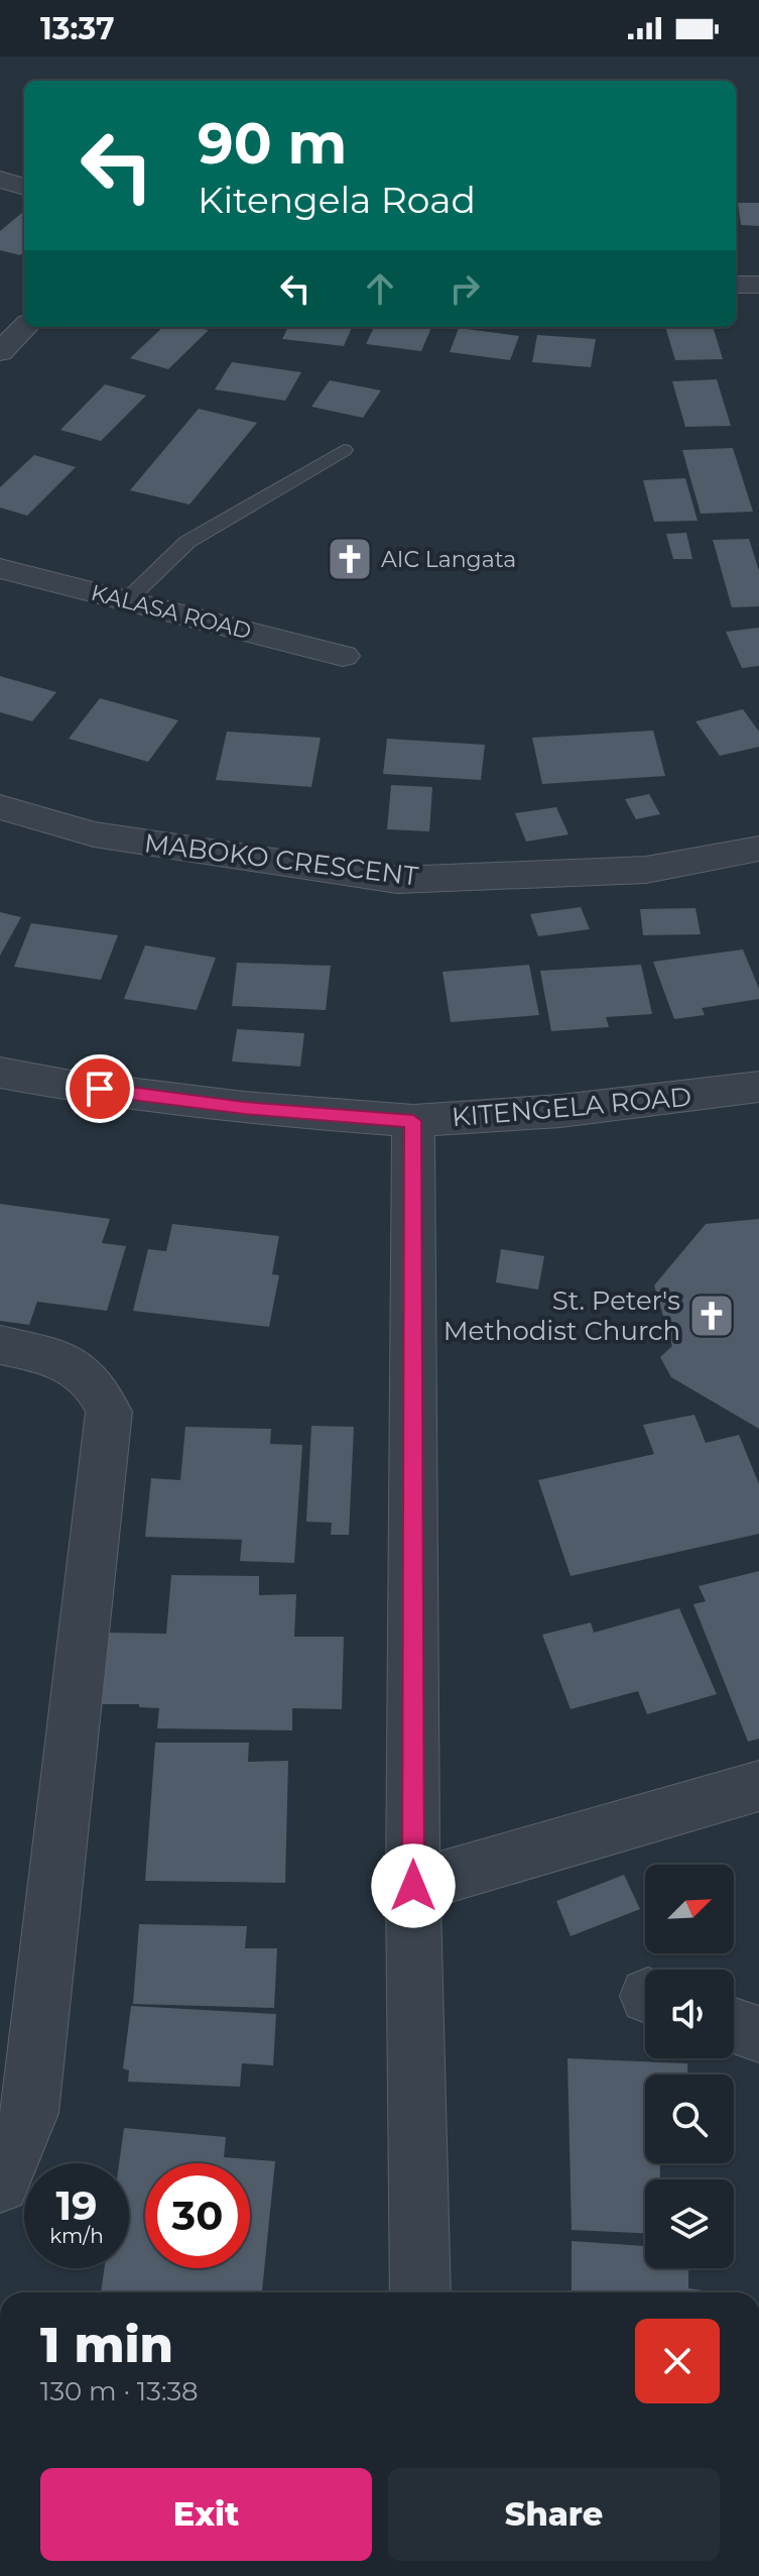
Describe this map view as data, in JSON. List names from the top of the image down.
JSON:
{
  "streets": {
    "street": ["KALASA ROAD", "MABOKO CRESCENT", "KITENGELA ROAD"]
  },
  "places": {
    "church": ["AIC Langata", "St. Peter's Methodist Church"]
  },
  "north": "top right",
  "page": {
    "status": "13:37",
    "turn": ["90 m", "Kitengela Road"],
    "speed": "19 km/h",
    "limit": "30",
    "heading": ["1 min", "130 m · 13:38"],
    "buttons": ["Exit", "Share"]
  }
}
